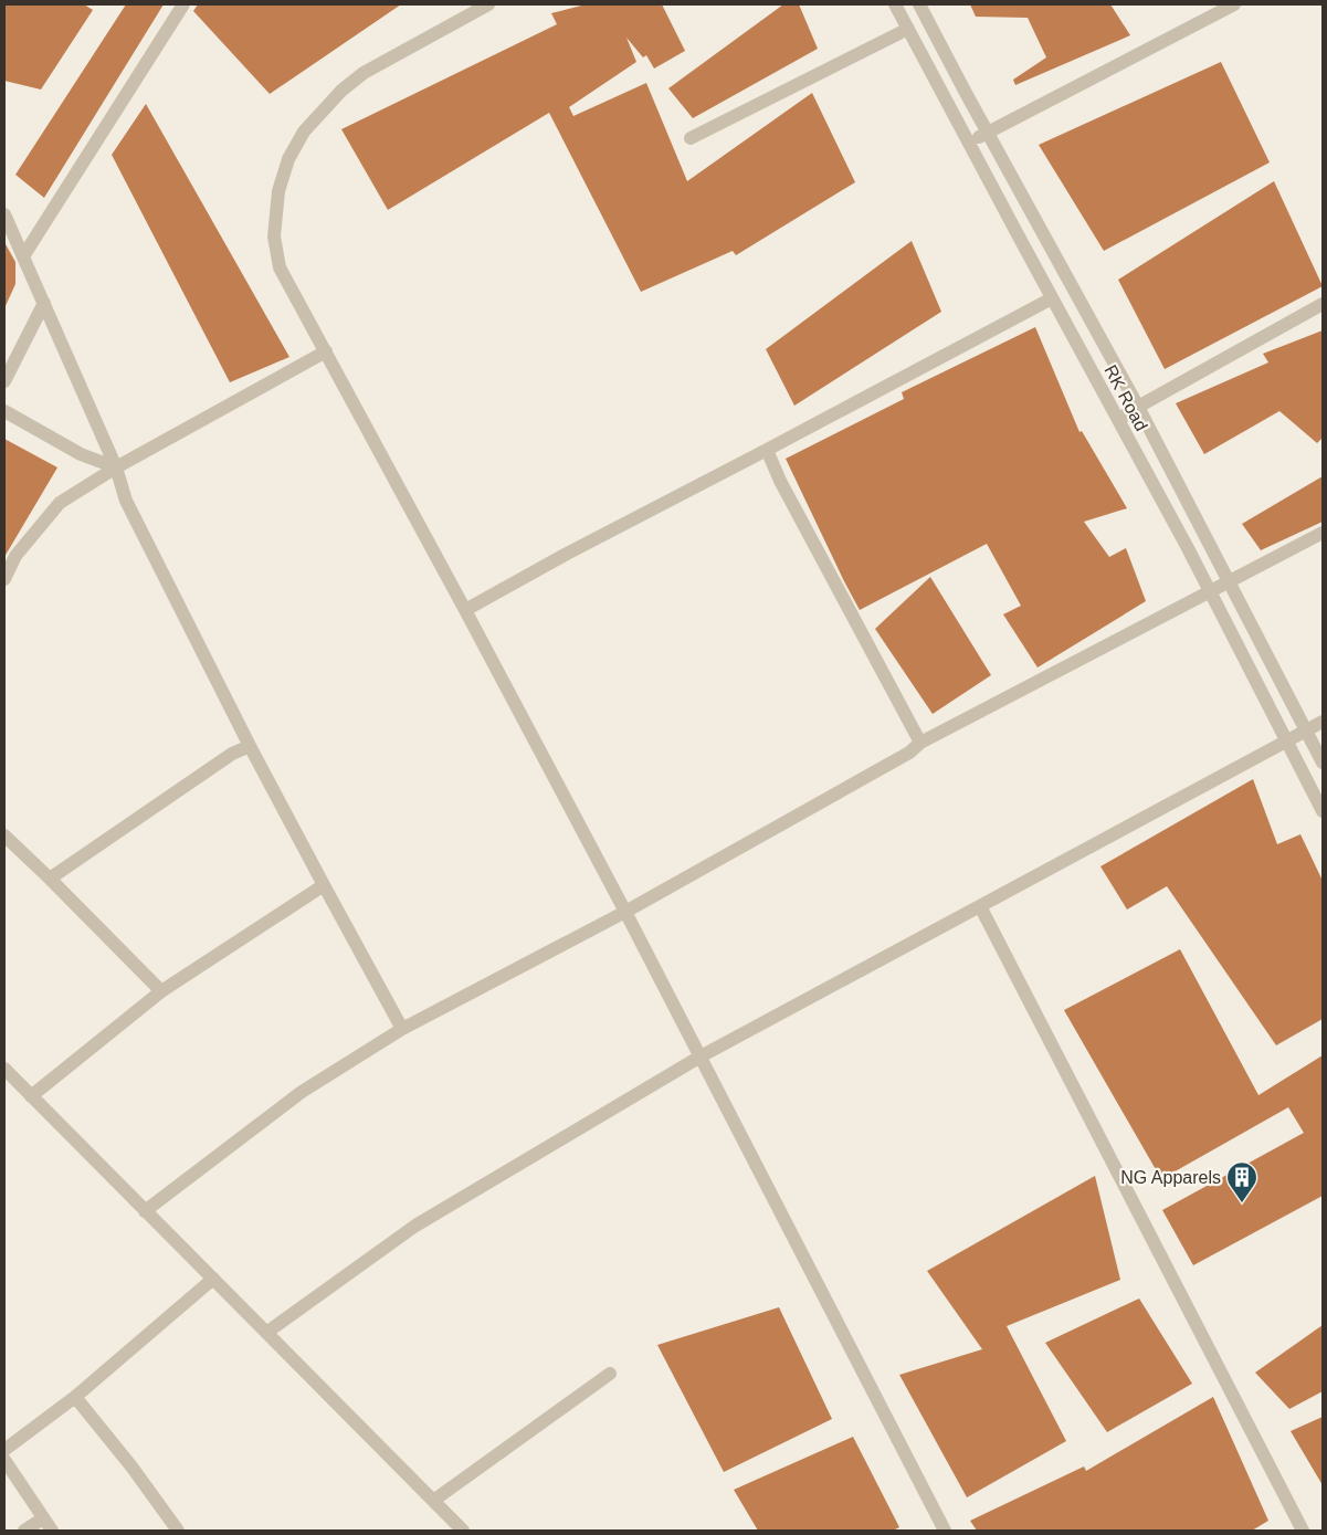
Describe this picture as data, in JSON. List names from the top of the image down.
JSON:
{
  "streets": {
    "street": ["RK Road"]
  },
  "places": {
    "building": ["NG Apparels"]
  }
}
